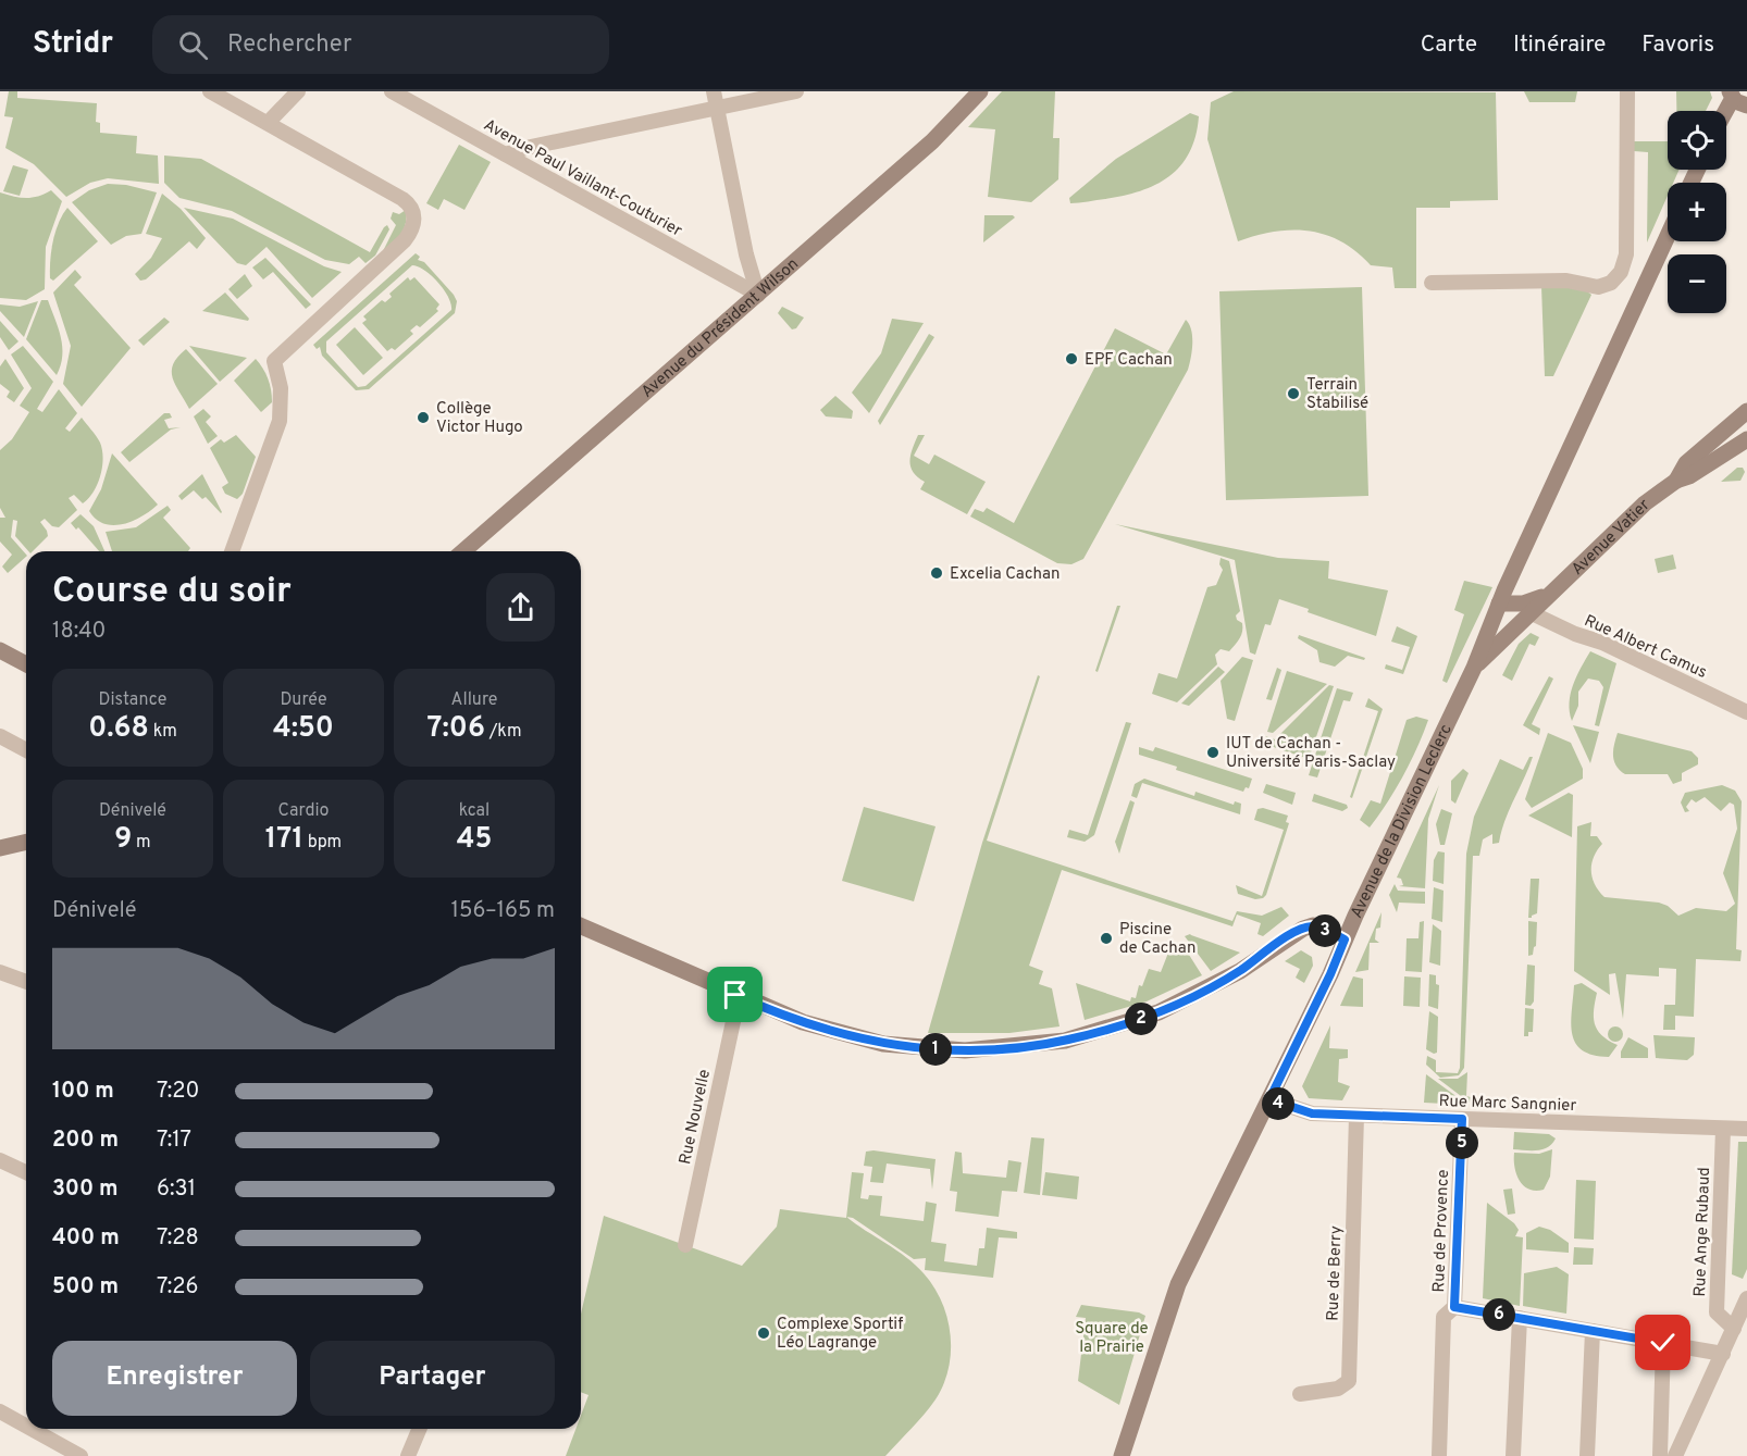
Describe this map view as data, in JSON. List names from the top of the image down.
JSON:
{
  "streets": {
    "main road": ["Avenue du Président Wilson", "Avenue Vatier", "Avenue de la Division Leclerc"],
    "street": [
      "Avenue Paul Vaillant-Couturier",
      "Rue Albert Camus",
      "Rue Marc Sangnier",
      "Rue Nouvelle",
      "Rue de Provence",
      "Rue Ange Rubaud",
      "Rue de Berry"
    ]
  },
  "crossings": [
    ["Avenue Paul Vaillant-Couturier", "Avenue du Président Wilson"],
    ["Avenue Vatier", "Rue Albert Camus"],
    ["Avenue Vatier", "Avenue de la Division Leclerc"],
    ["Avenue de la Division Leclerc", "Rue Marc Sangnier"],
    ["Rue Marc Sangnier", "Rue de Provence"],
    ["Rue Marc Sangnier", "Rue Ange Rubaud"],
    ["Rue Marc Sangnier", "Rue de Berry"]
  ],
  "parks": ["Square de la Prairie"],
  "places": [
    "EPF Cachan",
    "Terrain Stabilisé",
    "Collège Victor Hugo",
    "Excelia Cachan",
    "IUT de Cachan - Université Paris-Saclay",
    "Piscine de Cachan",
    "Complexe Sportif Léo Lagrange"
  ],
  "page": {
    "header": "Stridr",
    "search": "Rechercher",
    "nav": ["Carte", "Itinéraire", "Favoris"],
    "map_buttons": ["+", "−"],
    "heading": ["Course du soir", "18:40"],
    "stats": [
      ["Distance", "0.68 km"],
      ["Durée", "4:50"],
      ["Allure", "7:06 /km"],
      ["Dénivelé", "9 m"],
      ["Cardio", "171 bpm"],
      ["kcal", "45"]
    ],
    "chart": ["Dénivelé", "156–165 m"],
    "pins": [
      "3",
      "2",
      "1",
      "4",
      "5",
      "6"
    ],
    "list": [
      {
        "name": "100 m",
        "note": "7:20"
      },
      {
        "name": "200 m",
        "note": "7:17"
      },
      {
        "name": "300 m",
        "note": "6:31"
      },
      {
        "name": "400 m",
        "note": "7:28"
      },
      {
        "name": "500 m",
        "note": "7:26"
      }
    ],
    "buttons": ["Enregistrer", "Partager"]
  }
}
